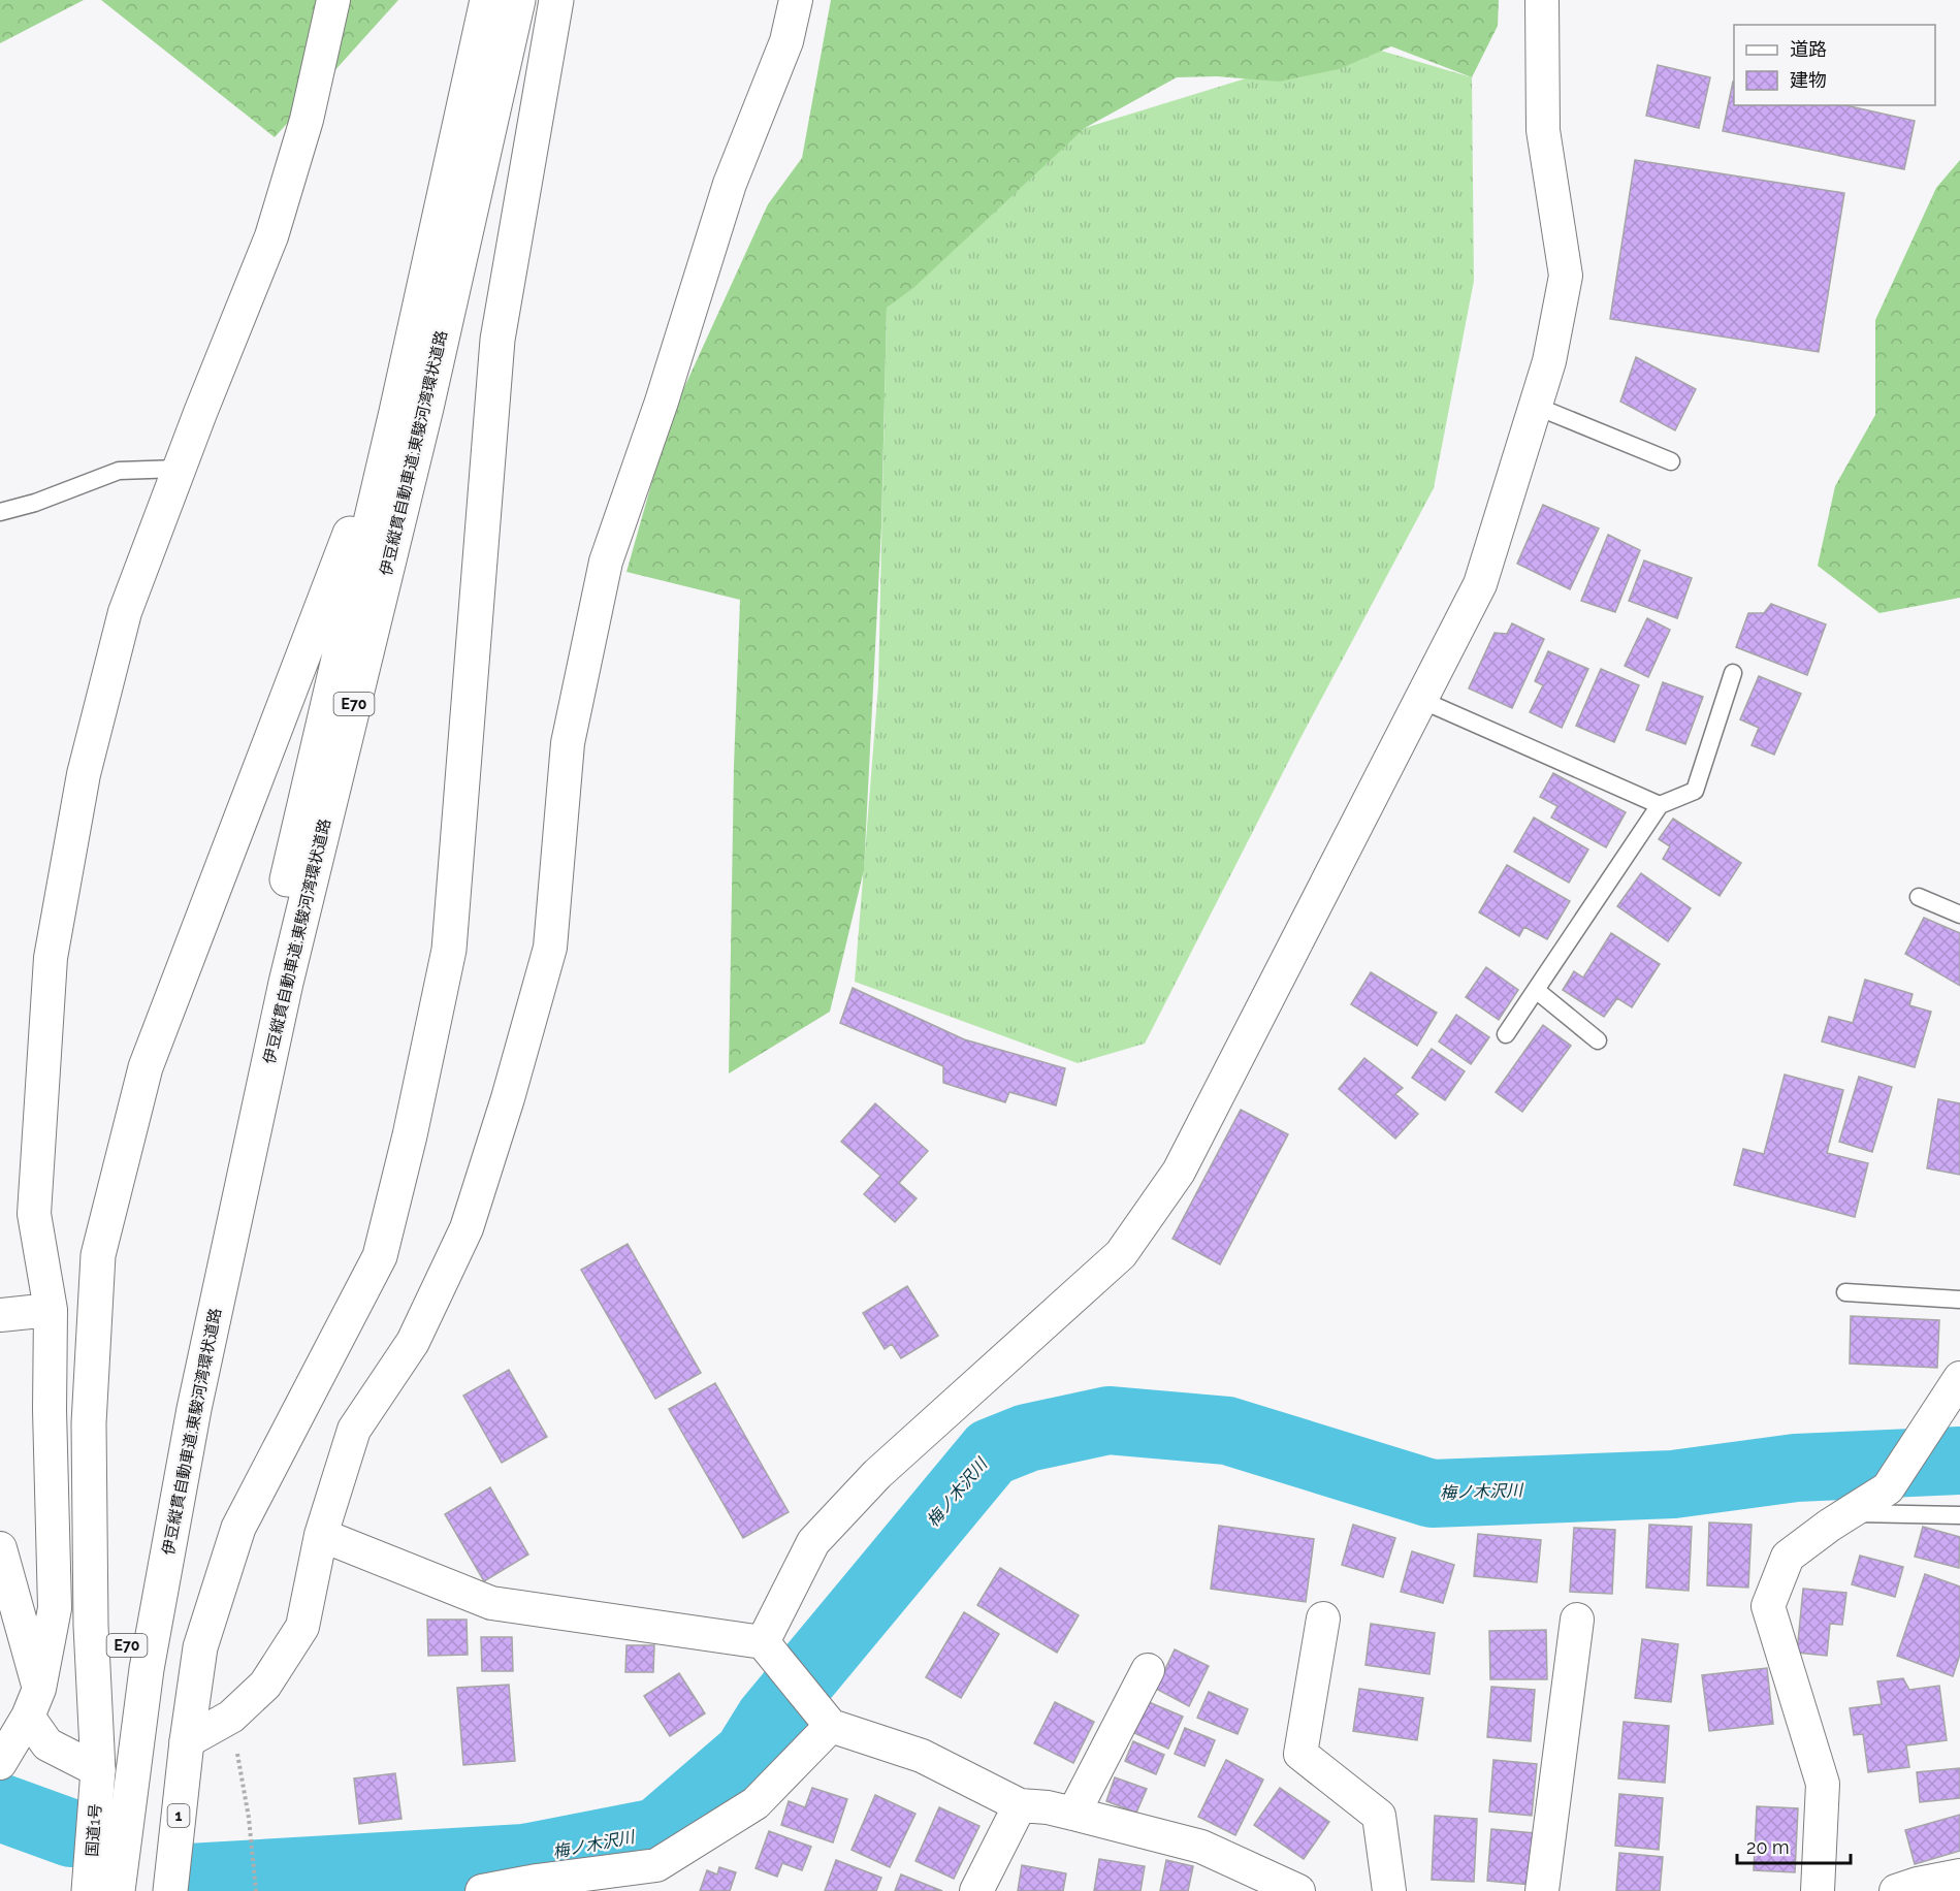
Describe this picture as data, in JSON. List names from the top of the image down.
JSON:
{
  "streets": {
    "highway": [
      "伊豆縦貫自動車道;東駿河湾環状道路",
      "E70",
      "1",
      "国道1号"
    ]
  },
  "crossings": [
    ["伊豆縦貫自動車道;東駿河湾環状道路", "国道1号"]
  ],
  "water": ["梅ノ木沢川"],
  "legend": ["道路", "建物"],
  "scale_bar": "20 m"
}
